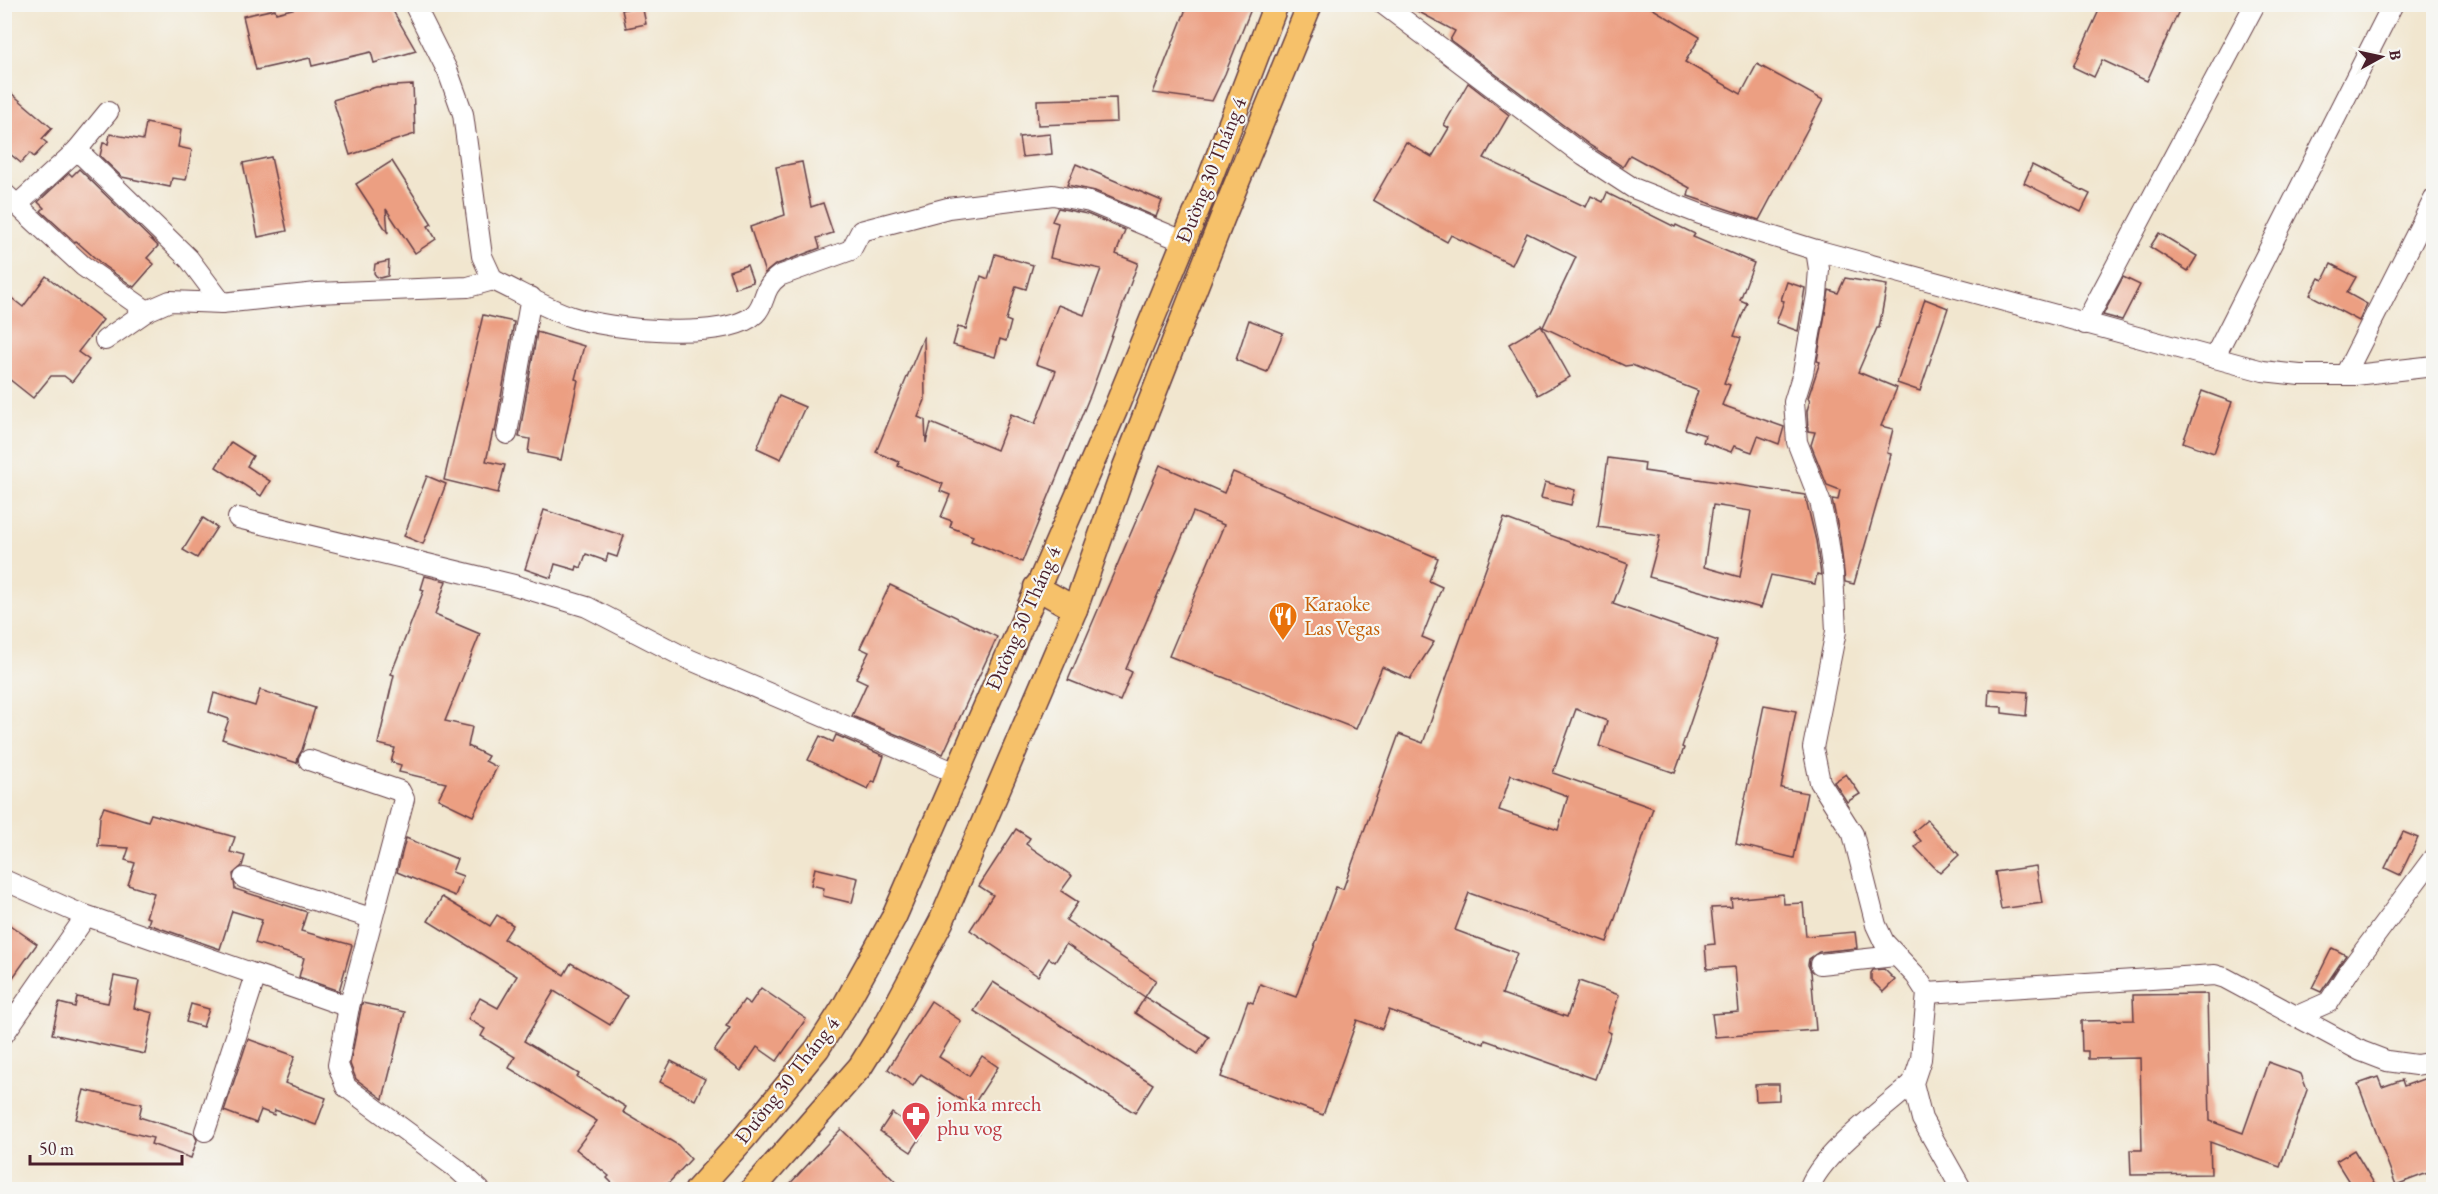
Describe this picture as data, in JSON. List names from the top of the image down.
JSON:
{
  "streets": {
    "main road": ["Đường 30 Tháng 4"]
  },
  "places": {
    "restaurant": ["Karaoke Las Vegas"],
    "pharmacy": ["jomka mrech phu vog"]
  },
  "scale_bar": "50 m",
  "north": "right"
}
